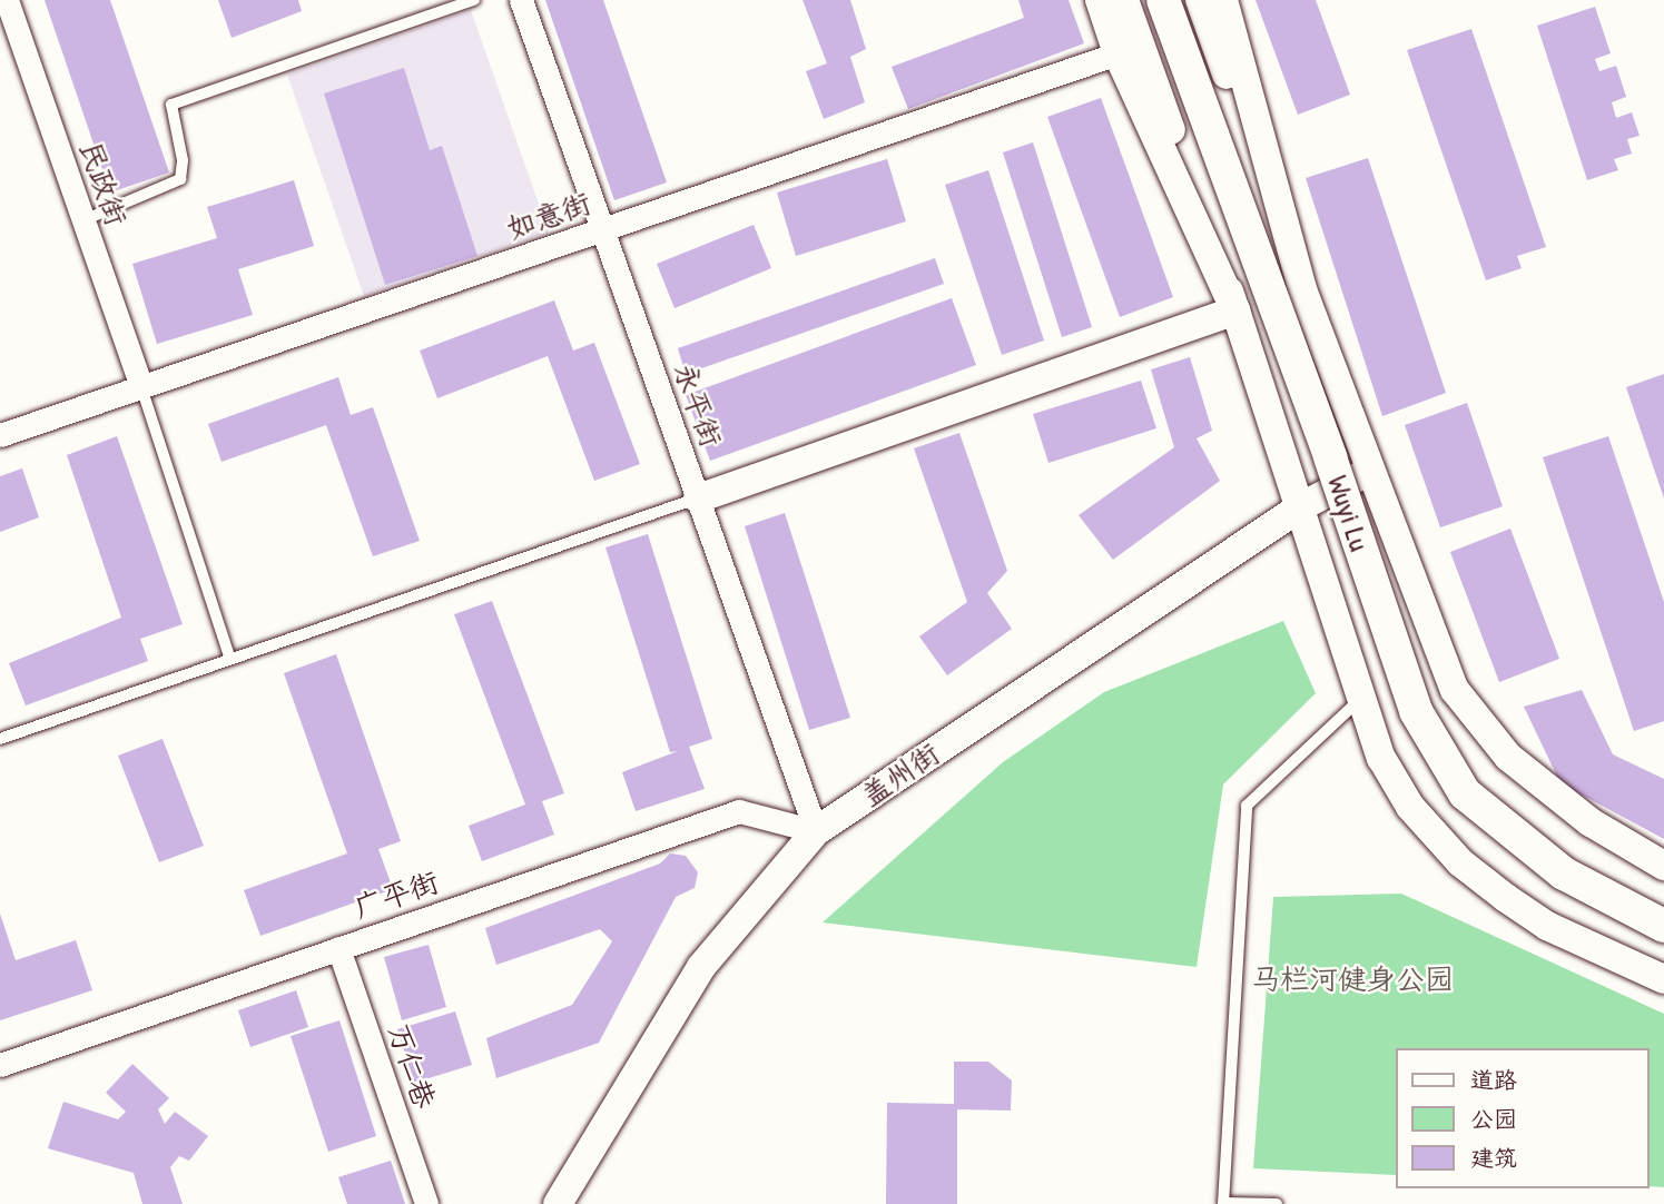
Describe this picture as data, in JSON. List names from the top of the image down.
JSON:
{
  "streets": {
    "main road": ["Wuyi Lu"],
    "street": [
      "民政街",
      "如意街",
      "永平街",
      "盖州街",
      "广平街",
      "万仁巷"
    ]
  },
  "crossings": [
    ["民政街", "如意街"],
    ["如意街", "永平街"],
    ["永平街", "盖州街"],
    ["永平街", "广平街"],
    ["盖州街", "广平街"],
    ["广平街", "万仁巷"]
  ],
  "parks": ["马栏河健身公园"],
  "legend": ["道路", "公园", "建筑"]
}
